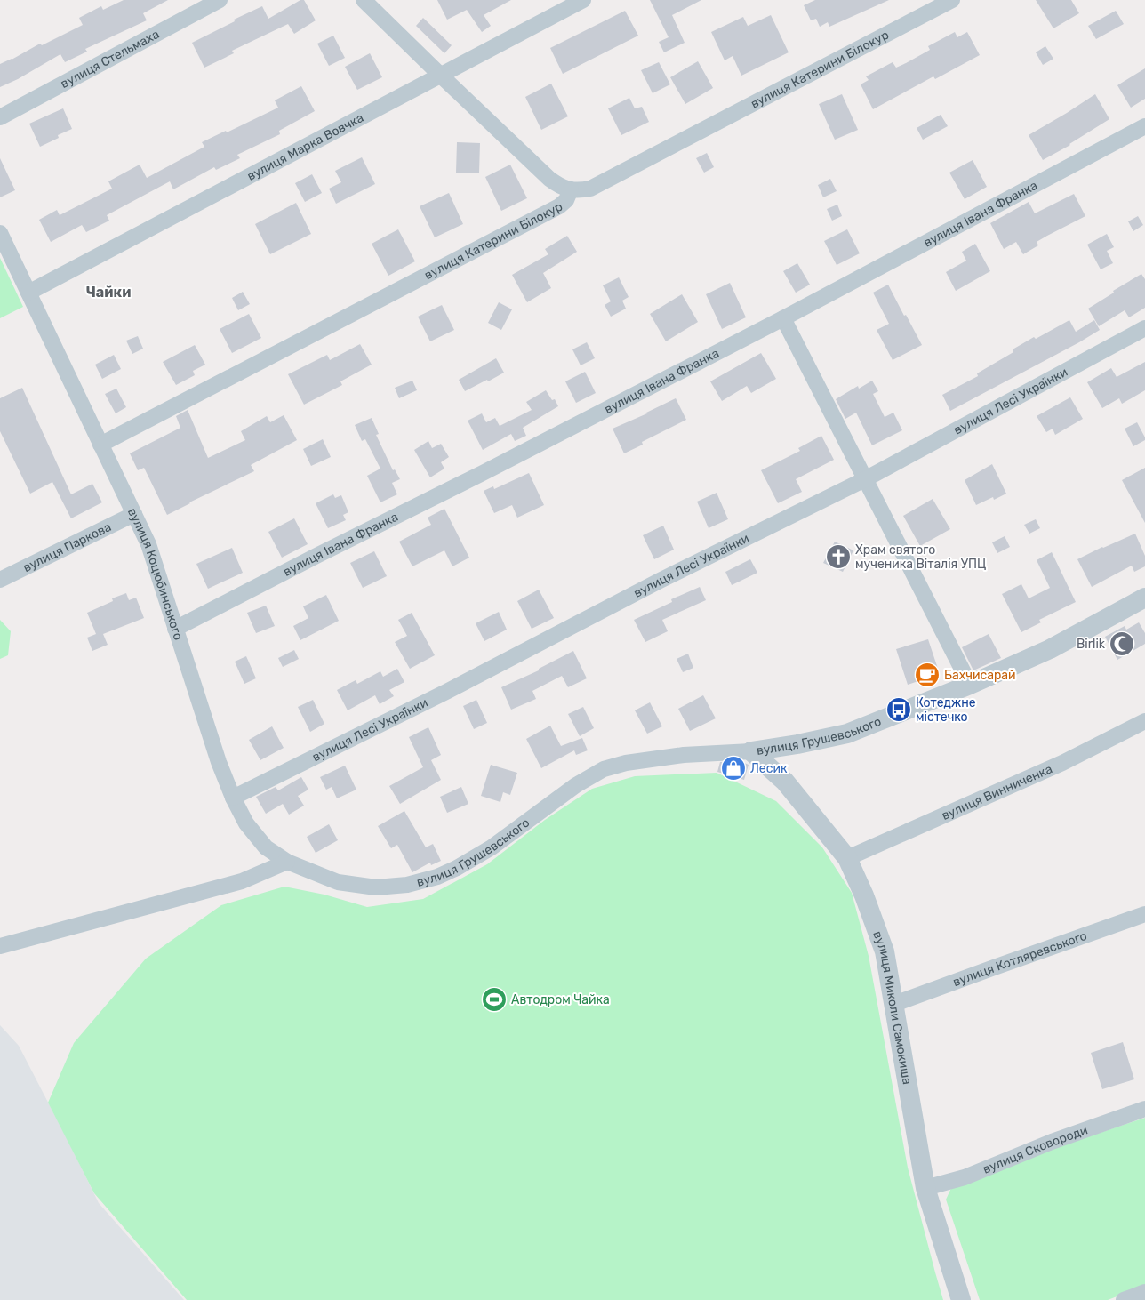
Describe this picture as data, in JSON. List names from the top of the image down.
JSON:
{
  "streets": {
    "street": [
      "вулиця Стельмаха",
      "вулиця Катерини Білокур",
      "вулиця Марка Вовчка",
      "вулиця Івана Франка",
      "вулиця Лесі Українки",
      "вулиця Паркова",
      "вулиця Коцюбинського",
      "вулиця Грушевського",
      "вулиця Винниченка",
      "вулиця Котляревського",
      "вулиця Миколи Самокиша",
      "вулиця Сковороди"
    ]
  },
  "crossings": [
    ["вулиця Катерини Білокур", "вулиця Коцюбинського"],
    ["вулиця Марка Вовчка", "вулиця Коцюбинського"],
    ["вулиця Івана Франка", "вулиця Коцюбинського"],
    ["вулиця Лесі Українки", "вулиця Коцюбинського"],
    ["вулиця Паркова", "вулиця Коцюбинського"],
    ["вулиця Коцюбинського", "вулиця Грушевського"],
    ["вулиця Грушевського", "вулиця Миколи Самокиша"],
    ["вулиця Винниченка", "вулиця Миколи Самокиша"],
    ["вулиця Котляревського", "вулиця Миколи Самокиша"],
    ["вулиця Миколи Самокиша", "вулиця Сковороди"]
  ],
  "districts": ["Чайки"],
  "places": {
    "church": ["Храм святого мученика Віталія УПЦ"],
    "mosque": ["Birlik"],
    "cafe": ["Бахчисарай"],
    "bus stop": ["Котеджне містечко"],
    "shop": ["Лесик"],
    "sports": ["Автодром Чайка"]
  }
}
